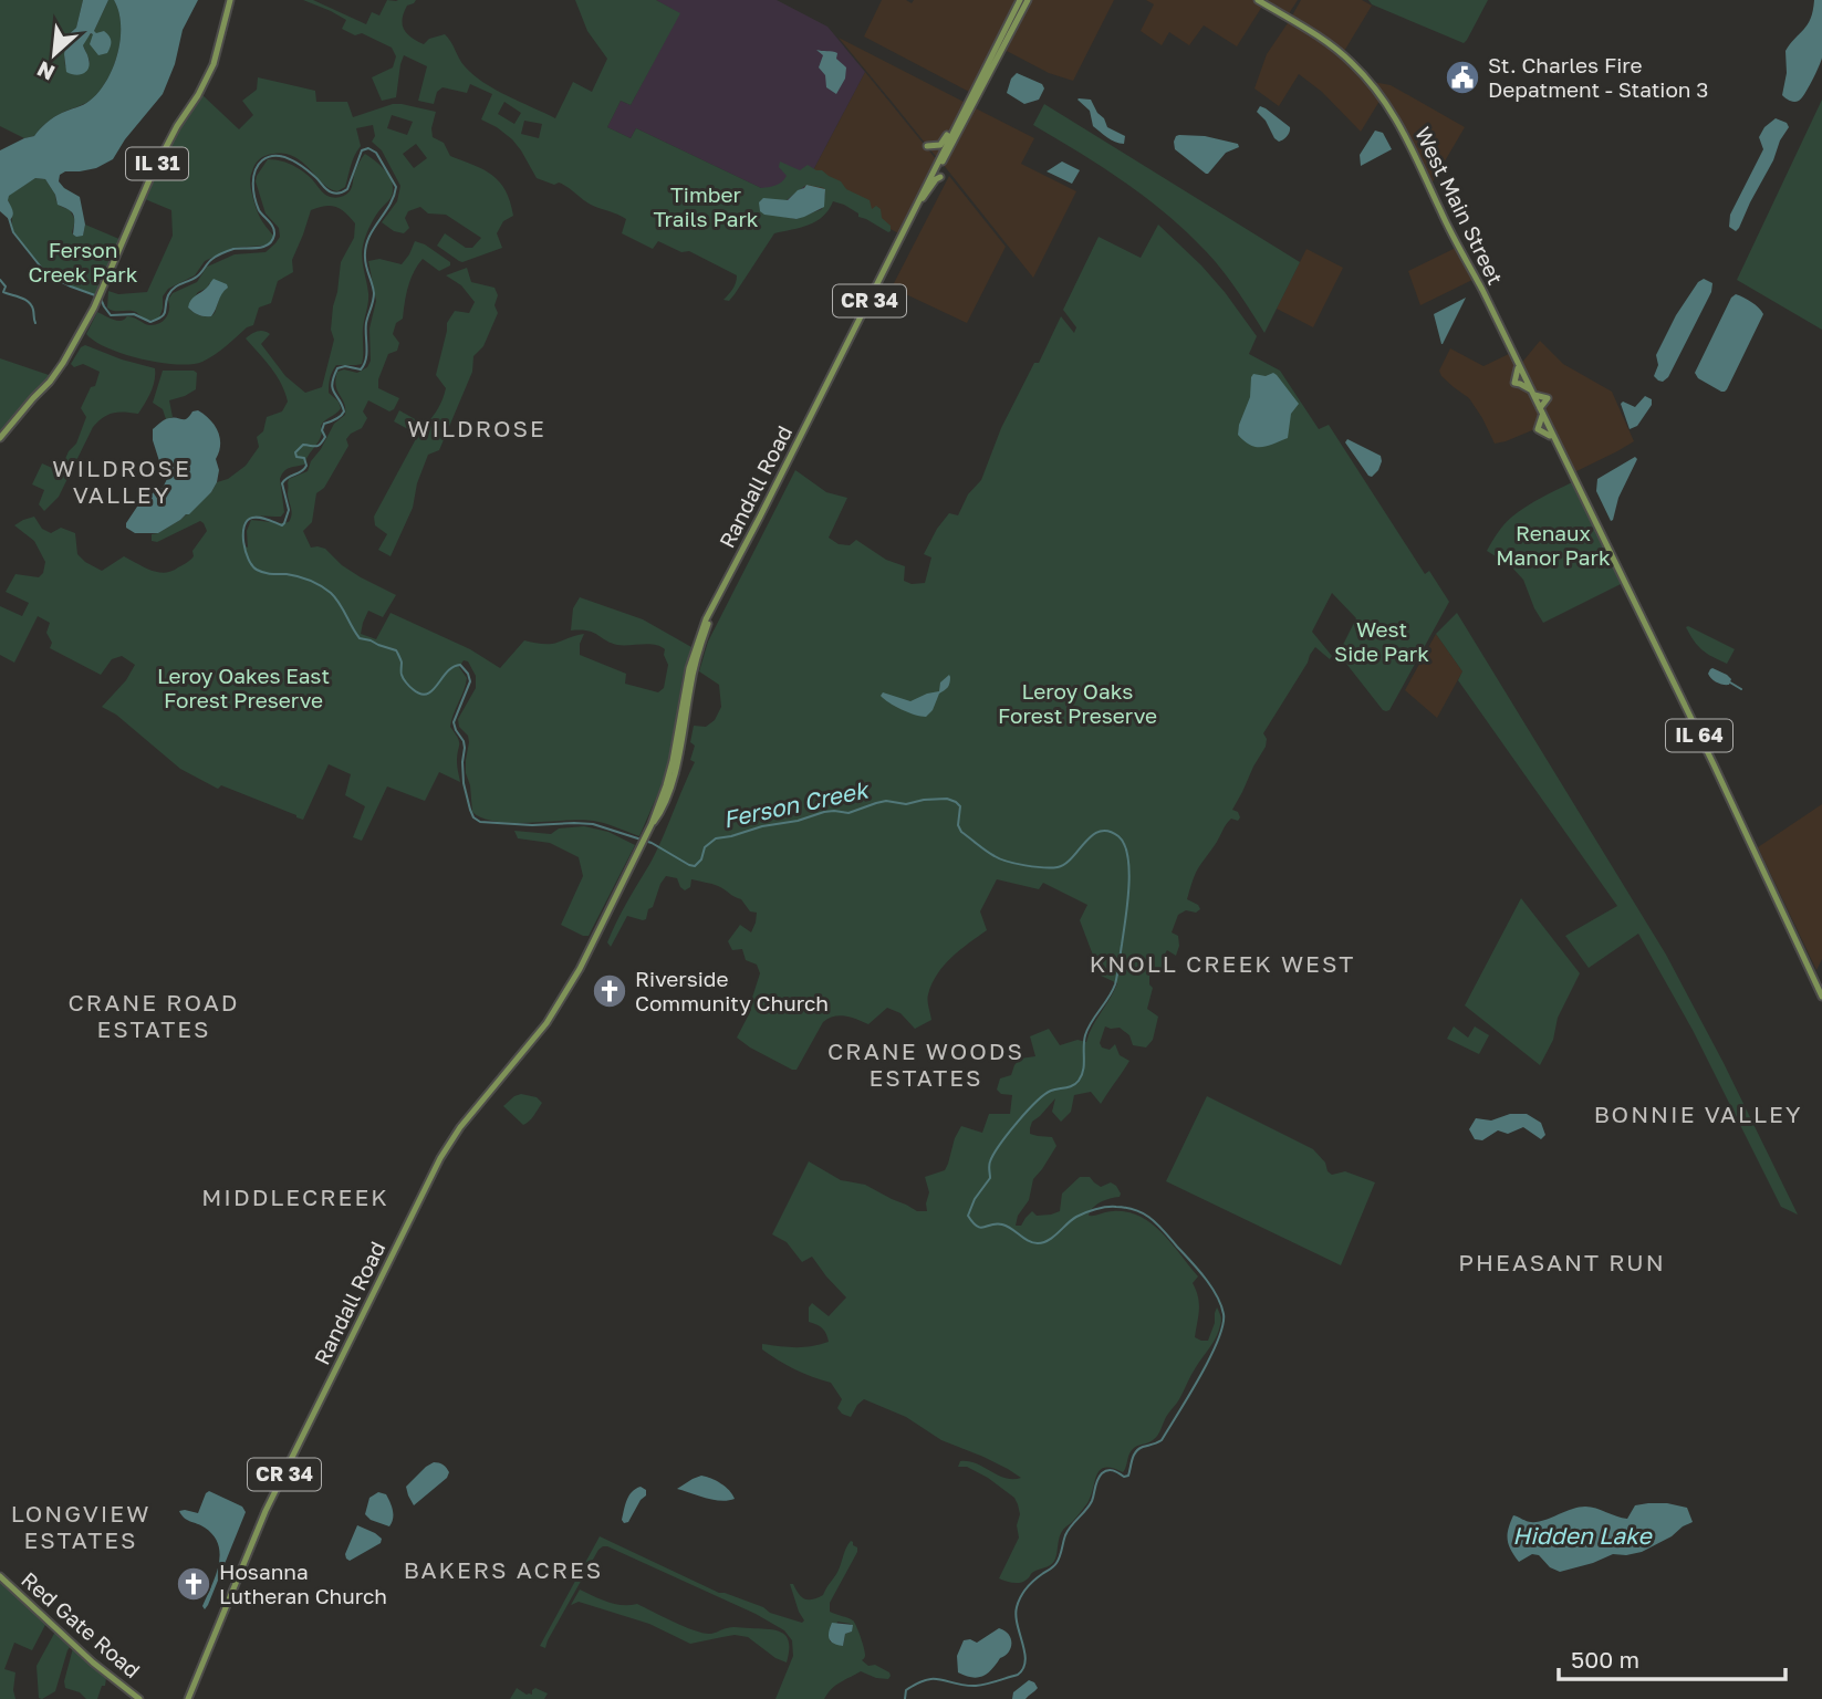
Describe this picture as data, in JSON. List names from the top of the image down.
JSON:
{
  "streets": {
    "main road": [
      "IL 31",
      "West Main Street",
      "CR 34",
      "Randall Road",
      "IL 64",
      "Red Gate Road"
    ]
  },
  "crossings": [
    ["CR 34", "Randall Road"]
  ],
  "districts": [
    "WILDROSE",
    "WILDROSE VALLEY",
    "KNOLL CREEK WEST",
    "CRANE ROAD ESTATES",
    "CRANE WOODS ESTATES",
    "BONNIE VALLEY",
    "MIDDLECREEK",
    "PHEASANT RUN",
    "LONGVIEW ESTATES",
    "BAKERS ACRES"
  ],
  "water": ["Ferson Creek", "Hidden Lake"],
  "parks": [
    "Timber Trails Park",
    "Ferson Creek Park",
    "Renaux Manor Park",
    "West Side Park",
    "Leroy Oakes East Forest Preserve",
    "Leroy Oaks Forest Preserve"
  ],
  "places": {
    "public building": ["St. Charles Fire Depatment - Station 3"],
    "church": ["Riverside Community Church", "Hosanna Lutheran Church"]
  },
  "scale_bar": "500 m",
  "north": "bottom left"
}
